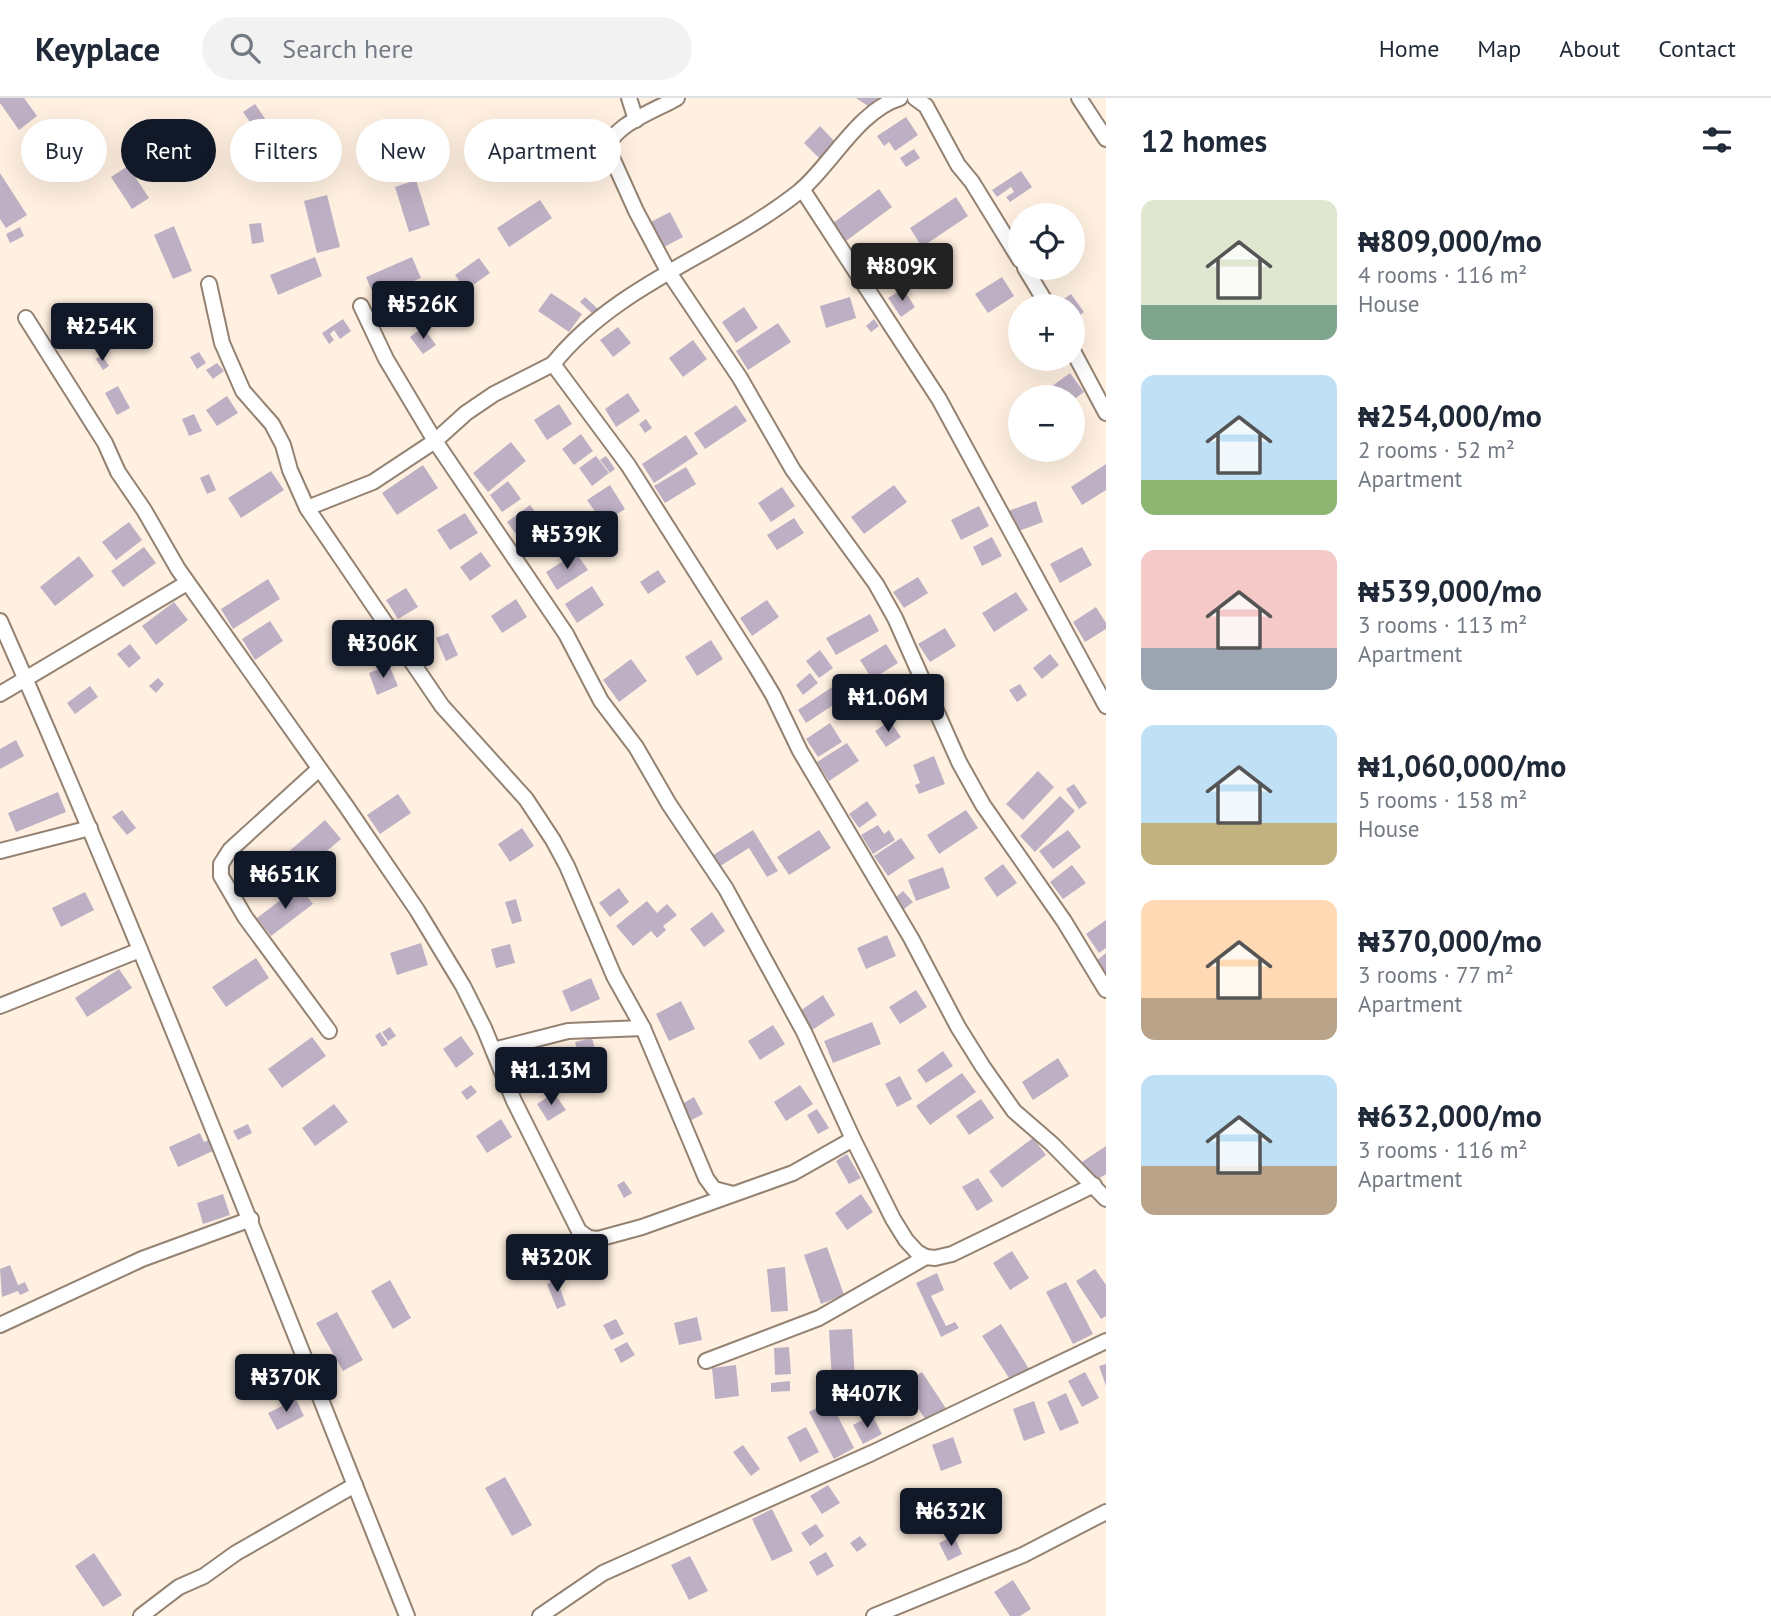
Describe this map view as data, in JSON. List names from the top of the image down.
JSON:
{
  "page": {
    "header": "Keyplace",
    "search": "Search here",
    "nav": [
      "Home",
      "Map",
      "About",
      "Contact"
    ],
    "heading": "12 homes",
    "chip": [
      "Buy",
      "Rent",
      "Filters",
      "New",
      "Apartment"
    ],
    "list": [
      {
        "name": "₦809,000/mo",
        "note": "4 rooms · 116 m² · House"
      },
      {
        "name": "₦254,000/mo",
        "note": "2 rooms · 52 m² · Apartment"
      },
      {
        "name": "₦539,000/mo",
        "note": "3 rooms · 113 m² · Apartment"
      },
      {
        "name": "₦1,060,000/mo",
        "note": "5 rooms · 158 m² · House"
      },
      {
        "name": "₦370,000/mo",
        "note": "3 rooms · 77 m² · Apartment"
      },
      {
        "name": "₦632,000/mo",
        "note": "3 rooms · 116 m² · Apartment"
      }
    ],
    "map_buttons": ["+", "−"],
    "price": [
      "₦809K",
      "₦526K",
      "₦254K",
      "₦539K",
      "₦306K",
      "₦1.06M",
      "₦651K",
      "₦1.13M",
      "₦320K",
      "₦370K",
      "₦407K",
      "₦632K"
    ]
  }
}
